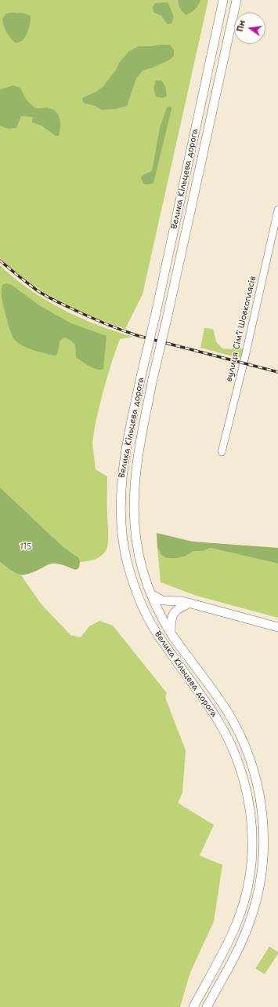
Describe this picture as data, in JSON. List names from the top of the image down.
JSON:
{
  "streets": {
    "main road": ["Велика Кільцева дорога"],
    "street": ["вулиця Сімʼї Шовкоплясів"]
  },
  "parks": ["115"],
  "north": "left"
}
